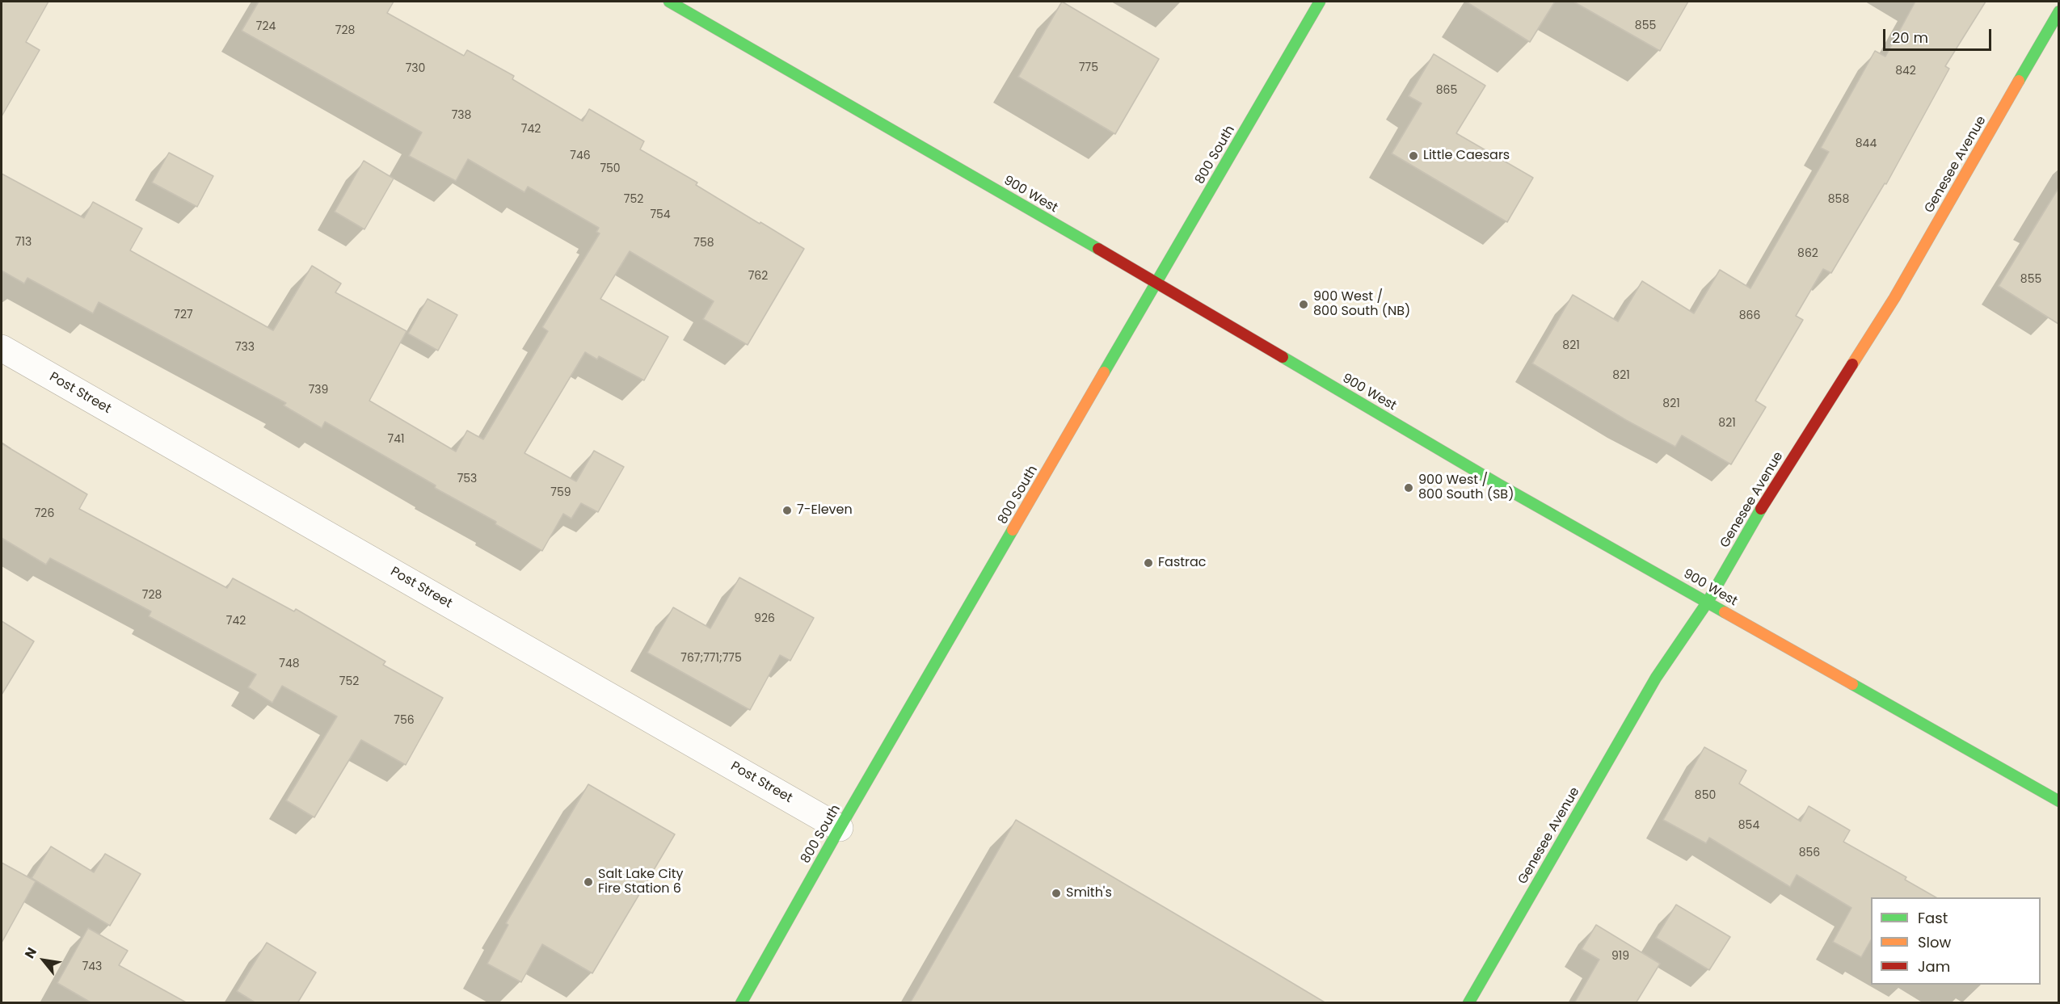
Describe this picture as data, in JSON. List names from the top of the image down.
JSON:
{
  "streets": {
    "street": [
      "800 South",
      "Genesee Avenue",
      "900 West",
      "Post Street"
    ]
  },
  "crossings": [
    ["800 South", "900 West"],
    ["800 South", "Post Street"],
    ["Genesee Avenue", "900 West"]
  ],
  "places": [
    "Little Caesars",
    "900 West / 800 South (NB)",
    "900 West / 800 South (SB)",
    "7-Eleven",
    "Fastrac",
    "Salt Lake City Fire Station 6",
    "Smith's"
  ],
  "house_numbers": [
    "855",
    "724",
    "728",
    "775",
    "730",
    "842",
    "865",
    "738",
    "742",
    "844",
    "746",
    "750",
    "752",
    "858",
    "754",
    "713",
    "758",
    "862",
    "762",
    "855",
    "727",
    "866",
    "821",
    "733",
    "821",
    "739",
    "821",
    "821",
    "741",
    "753",
    "759",
    "726",
    "728",
    "926",
    "742",
    "767;771;775",
    "748",
    "752",
    "756",
    "850",
    "854",
    "856",
    "919",
    "743"
  ],
  "legend": ["Fast", "Slow", "Jam"],
  "scale_bar": "20 m",
  "north": "top left"
}
